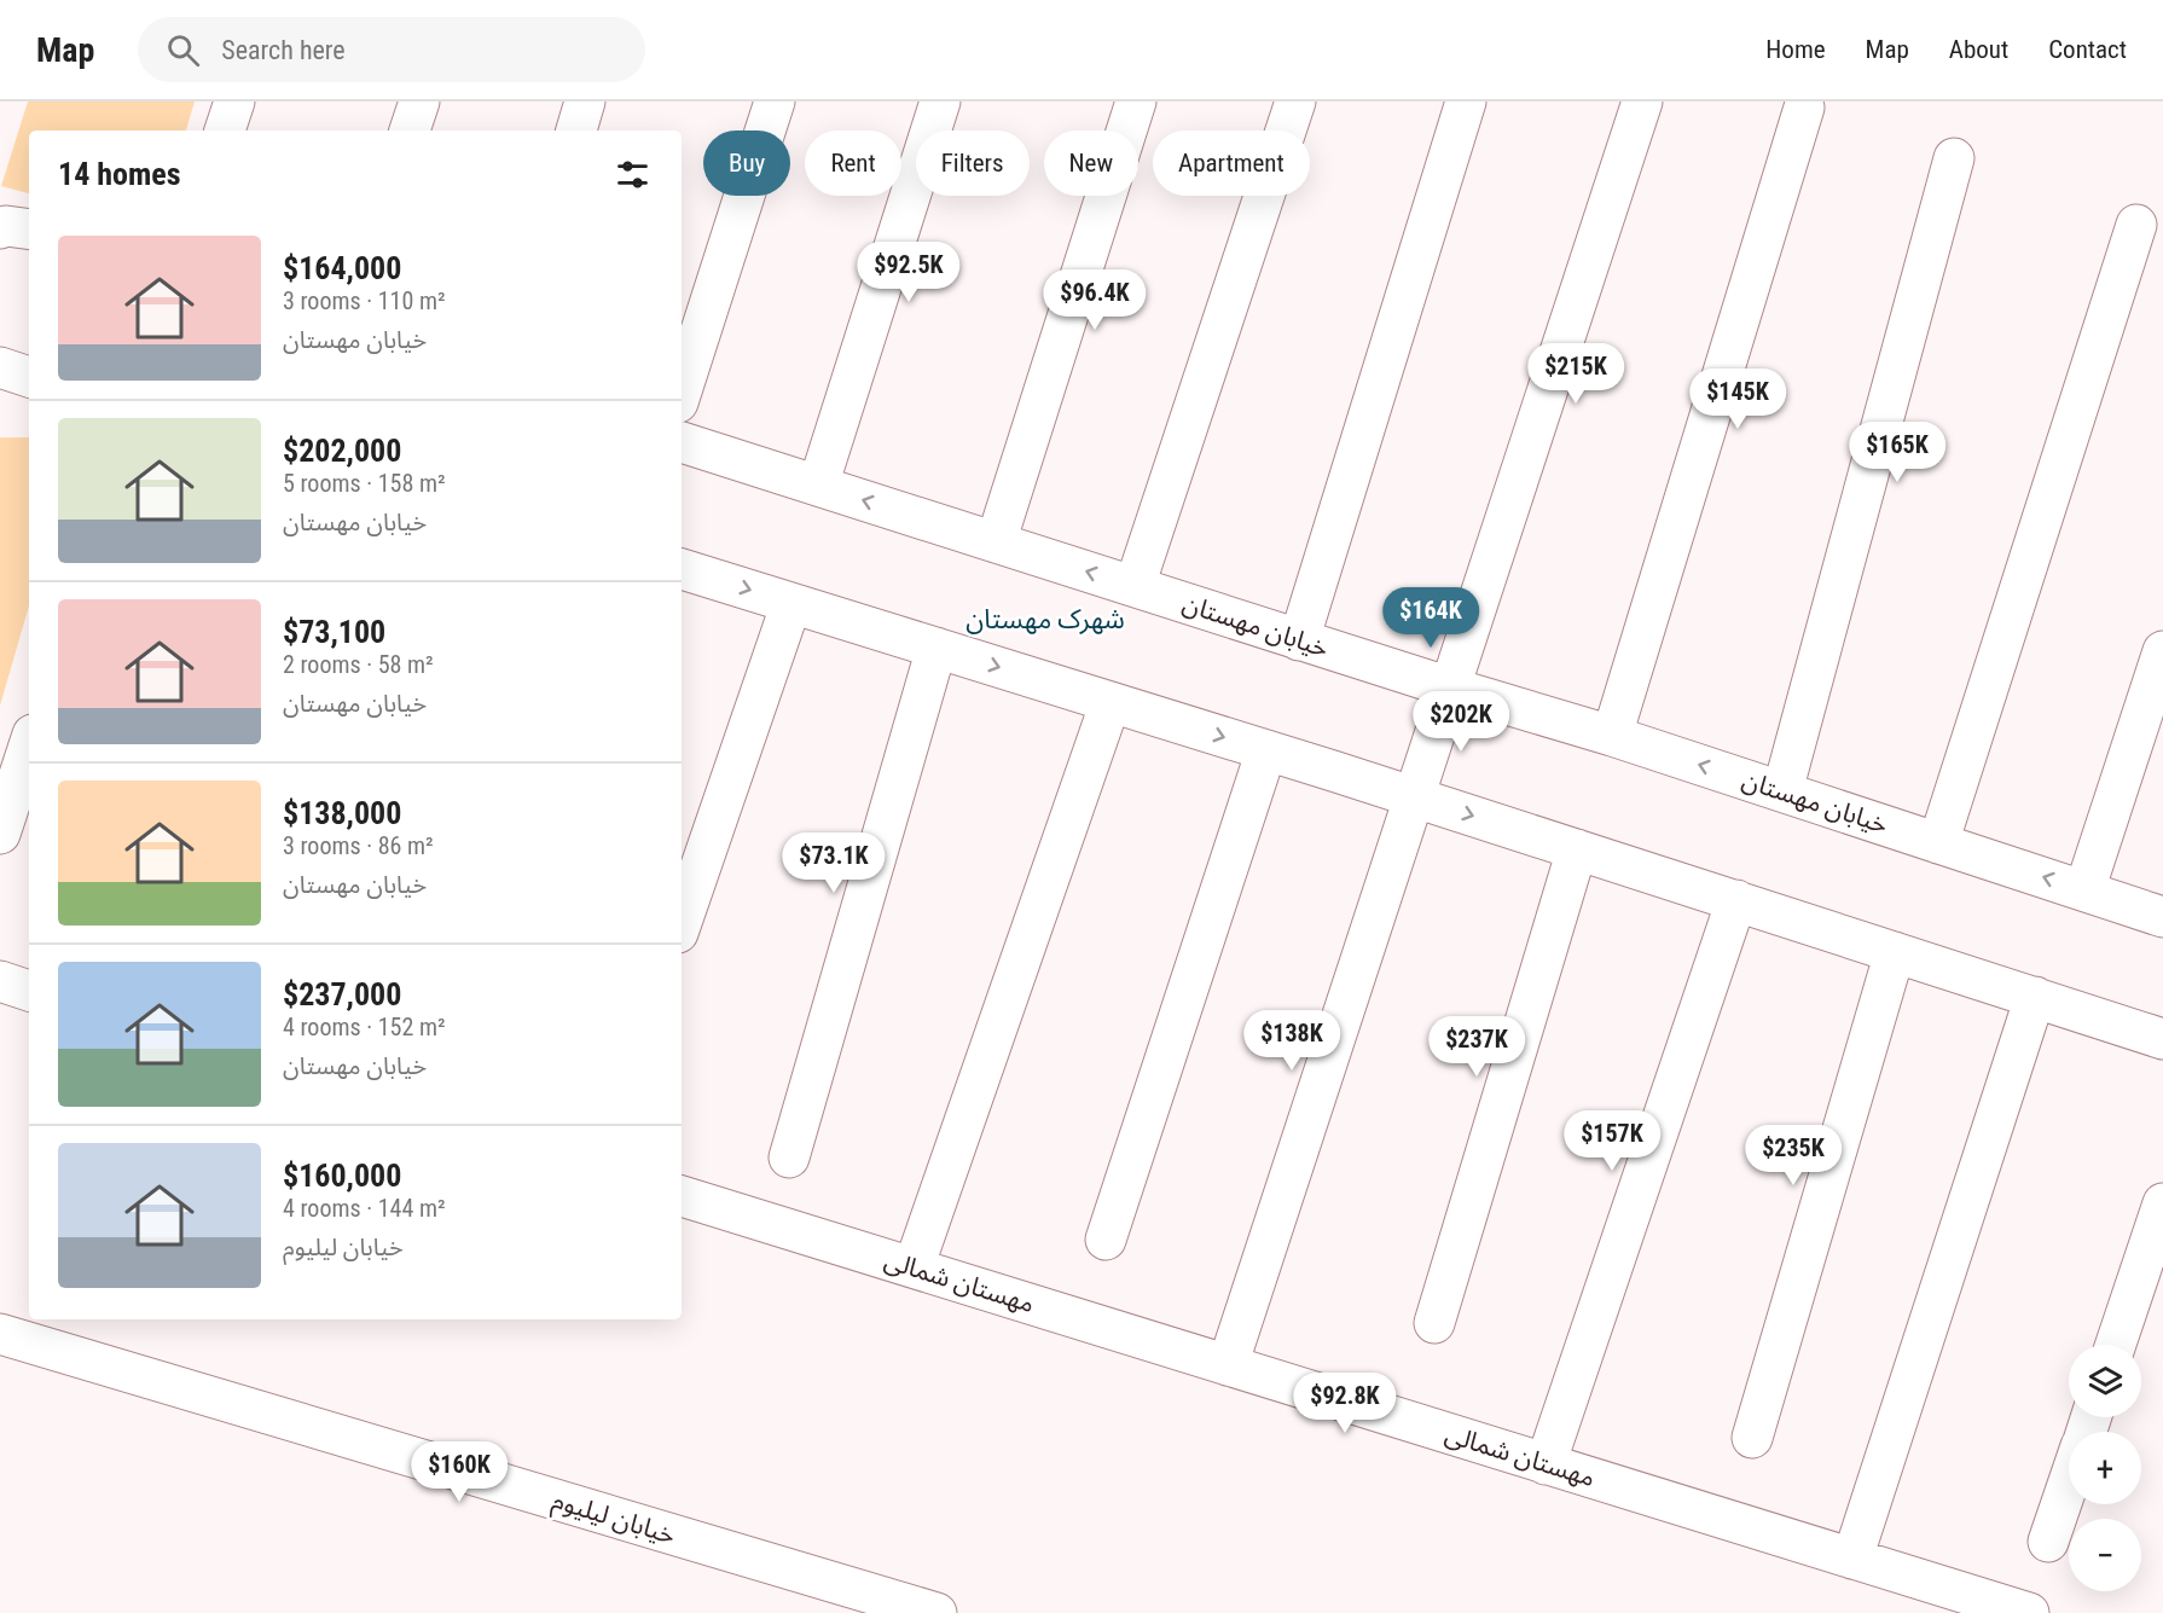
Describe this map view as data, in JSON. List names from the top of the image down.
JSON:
{
  "streets": {
    "street": ["خیابان مهستان", "مهستان شمالی", "خیابان لیلیوم"]
  },
  "districts": ["شهرک مهستان"],
  "page": {
    "header": "Map",
    "search": "Search here",
    "nav": [
      "Home",
      "Map",
      "About",
      "Contact"
    ],
    "chip": [
      "Buy",
      "Rent",
      "Filters",
      "New",
      "Apartment"
    ],
    "heading": "14 homes",
    "list": [
      {
        "name": "$164,000",
        "note": "3 rooms · 110 m² · خیابان مهستان"
      },
      {
        "name": "$202,000",
        "note": "5 rooms · 158 m² · خیابان مهستان"
      },
      {
        "name": "$73,100",
        "note": "2 rooms · 58 m² · خیابان مهستان"
      },
      {
        "name": "$138,000",
        "note": "3 rooms · 86 m² · خیابان مهستان"
      },
      {
        "name": "$237,000",
        "note": "4 rooms · 152 m² · خیابان مهستان"
      },
      {
        "name": "$160,000",
        "note": "4 rooms · 144 m² · خیابان لیلیوم"
      }
    ],
    "price": [
      "$92.5K",
      "$96.4K",
      "$215K",
      "$145K",
      "$165K",
      "$164K",
      "$202K",
      "$73.1K",
      "$138K",
      "$237K",
      "$157K",
      "$235K",
      "$92.8K",
      "$160K"
    ],
    "map_buttons": ["+", "−"]
  }
}
